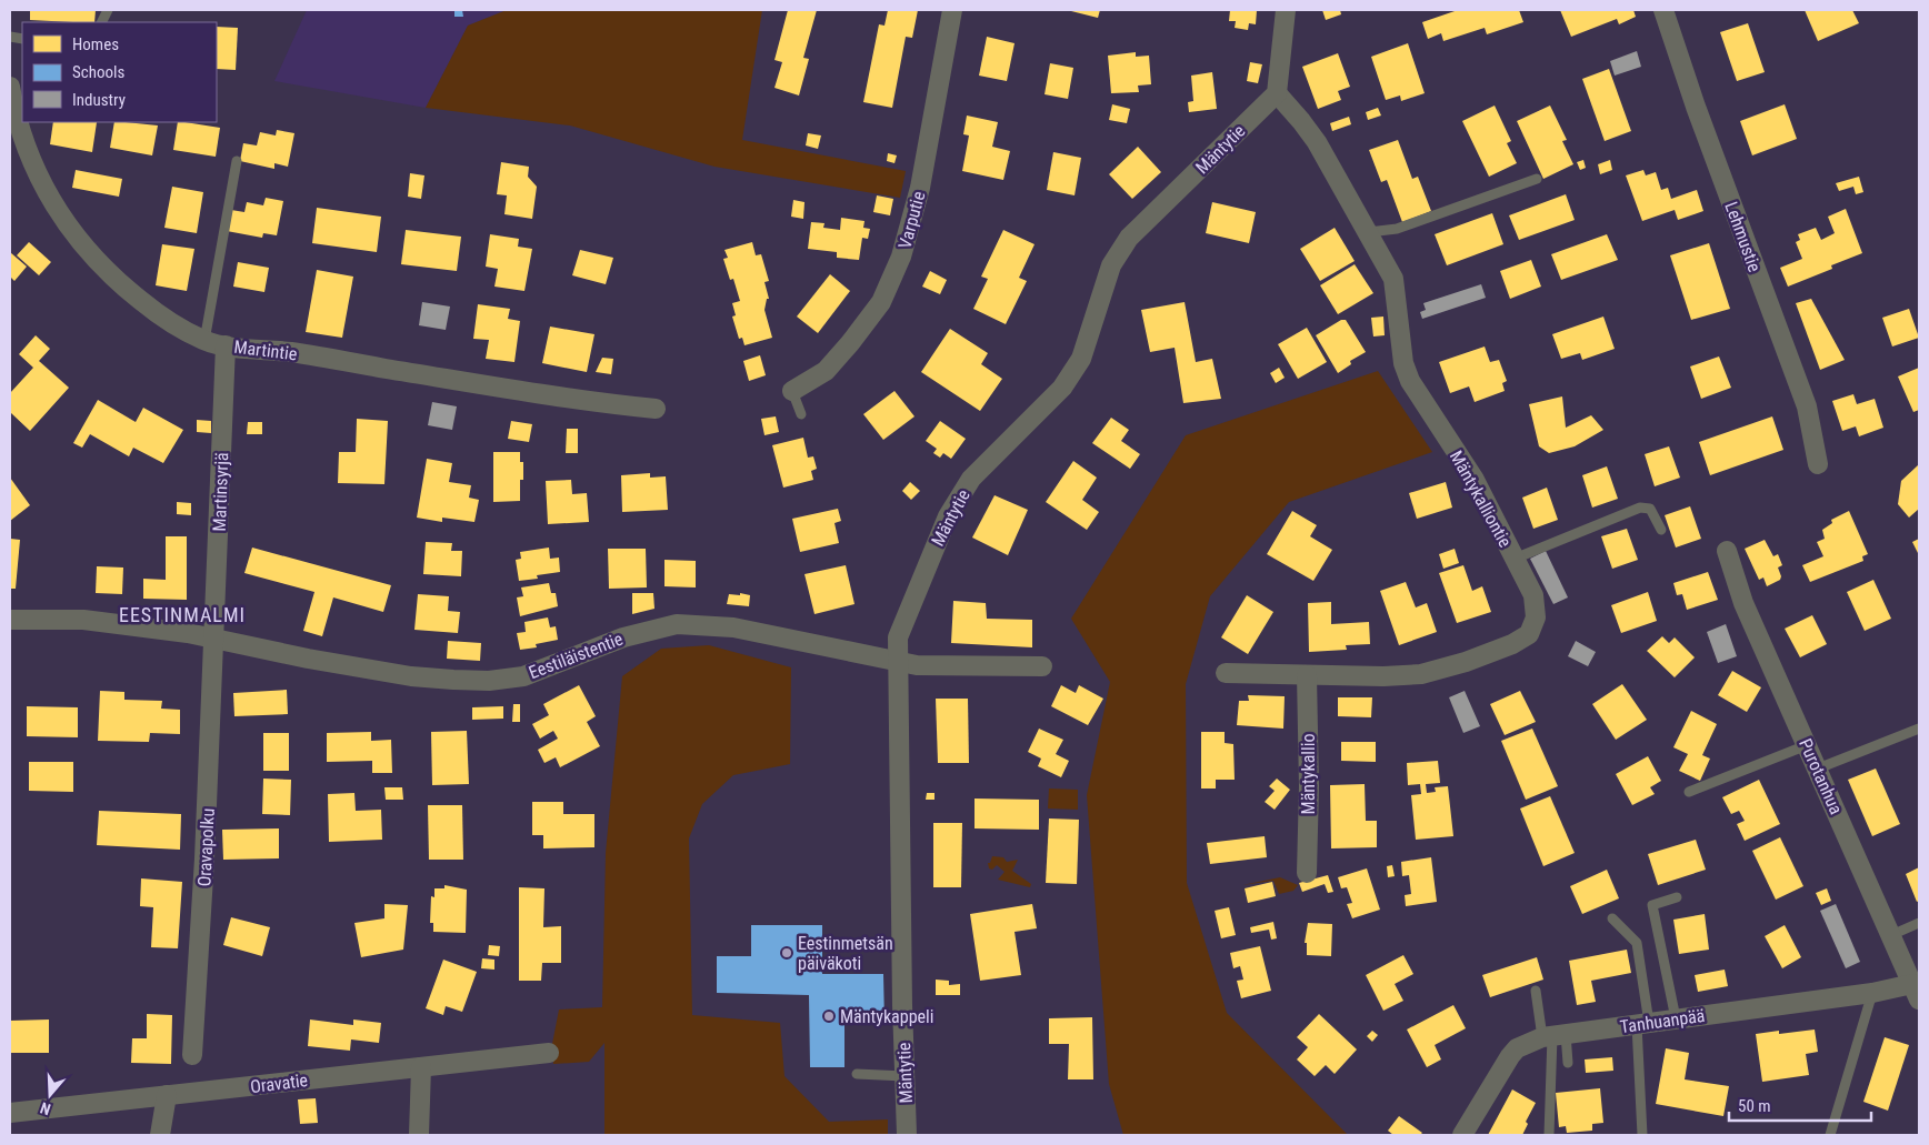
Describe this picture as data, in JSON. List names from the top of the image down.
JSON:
{
  "streets": {
    "street": [
      "Mäntytie",
      "Varputie",
      "Lehmustie",
      "Martintie",
      "Martinsyrjä",
      "Mäntykalliontie",
      "Eestiläistentie",
      "Mäntykallio",
      "Purotanhua",
      "Oravapolku",
      "Tanhuanpää",
      "Oravatie"
    ]
  },
  "crossings": [
    ["Mäntytie", "Mäntykalliontie"],
    ["Mäntytie", "Eestiläistentie"],
    ["Martintie", "Martinsyrjä"],
    ["Martinsyrjä", "Eestiläistentie"],
    ["Martinsyrjä", "Oravapolku"],
    ["Mäntykalliontie", "Mäntykallio"],
    ["Eestiläistentie", "Oravapolku"],
    ["Purotanhua", "Tanhuanpää"]
  ],
  "districts": ["EESTINMALMI"],
  "places": ["Eestinmetsän päiväkoti", "Mäntykappeli"],
  "legend": ["Homes", "Schools", "Industry"],
  "scale_bar": "50 m",
  "north": "bottom"
}
